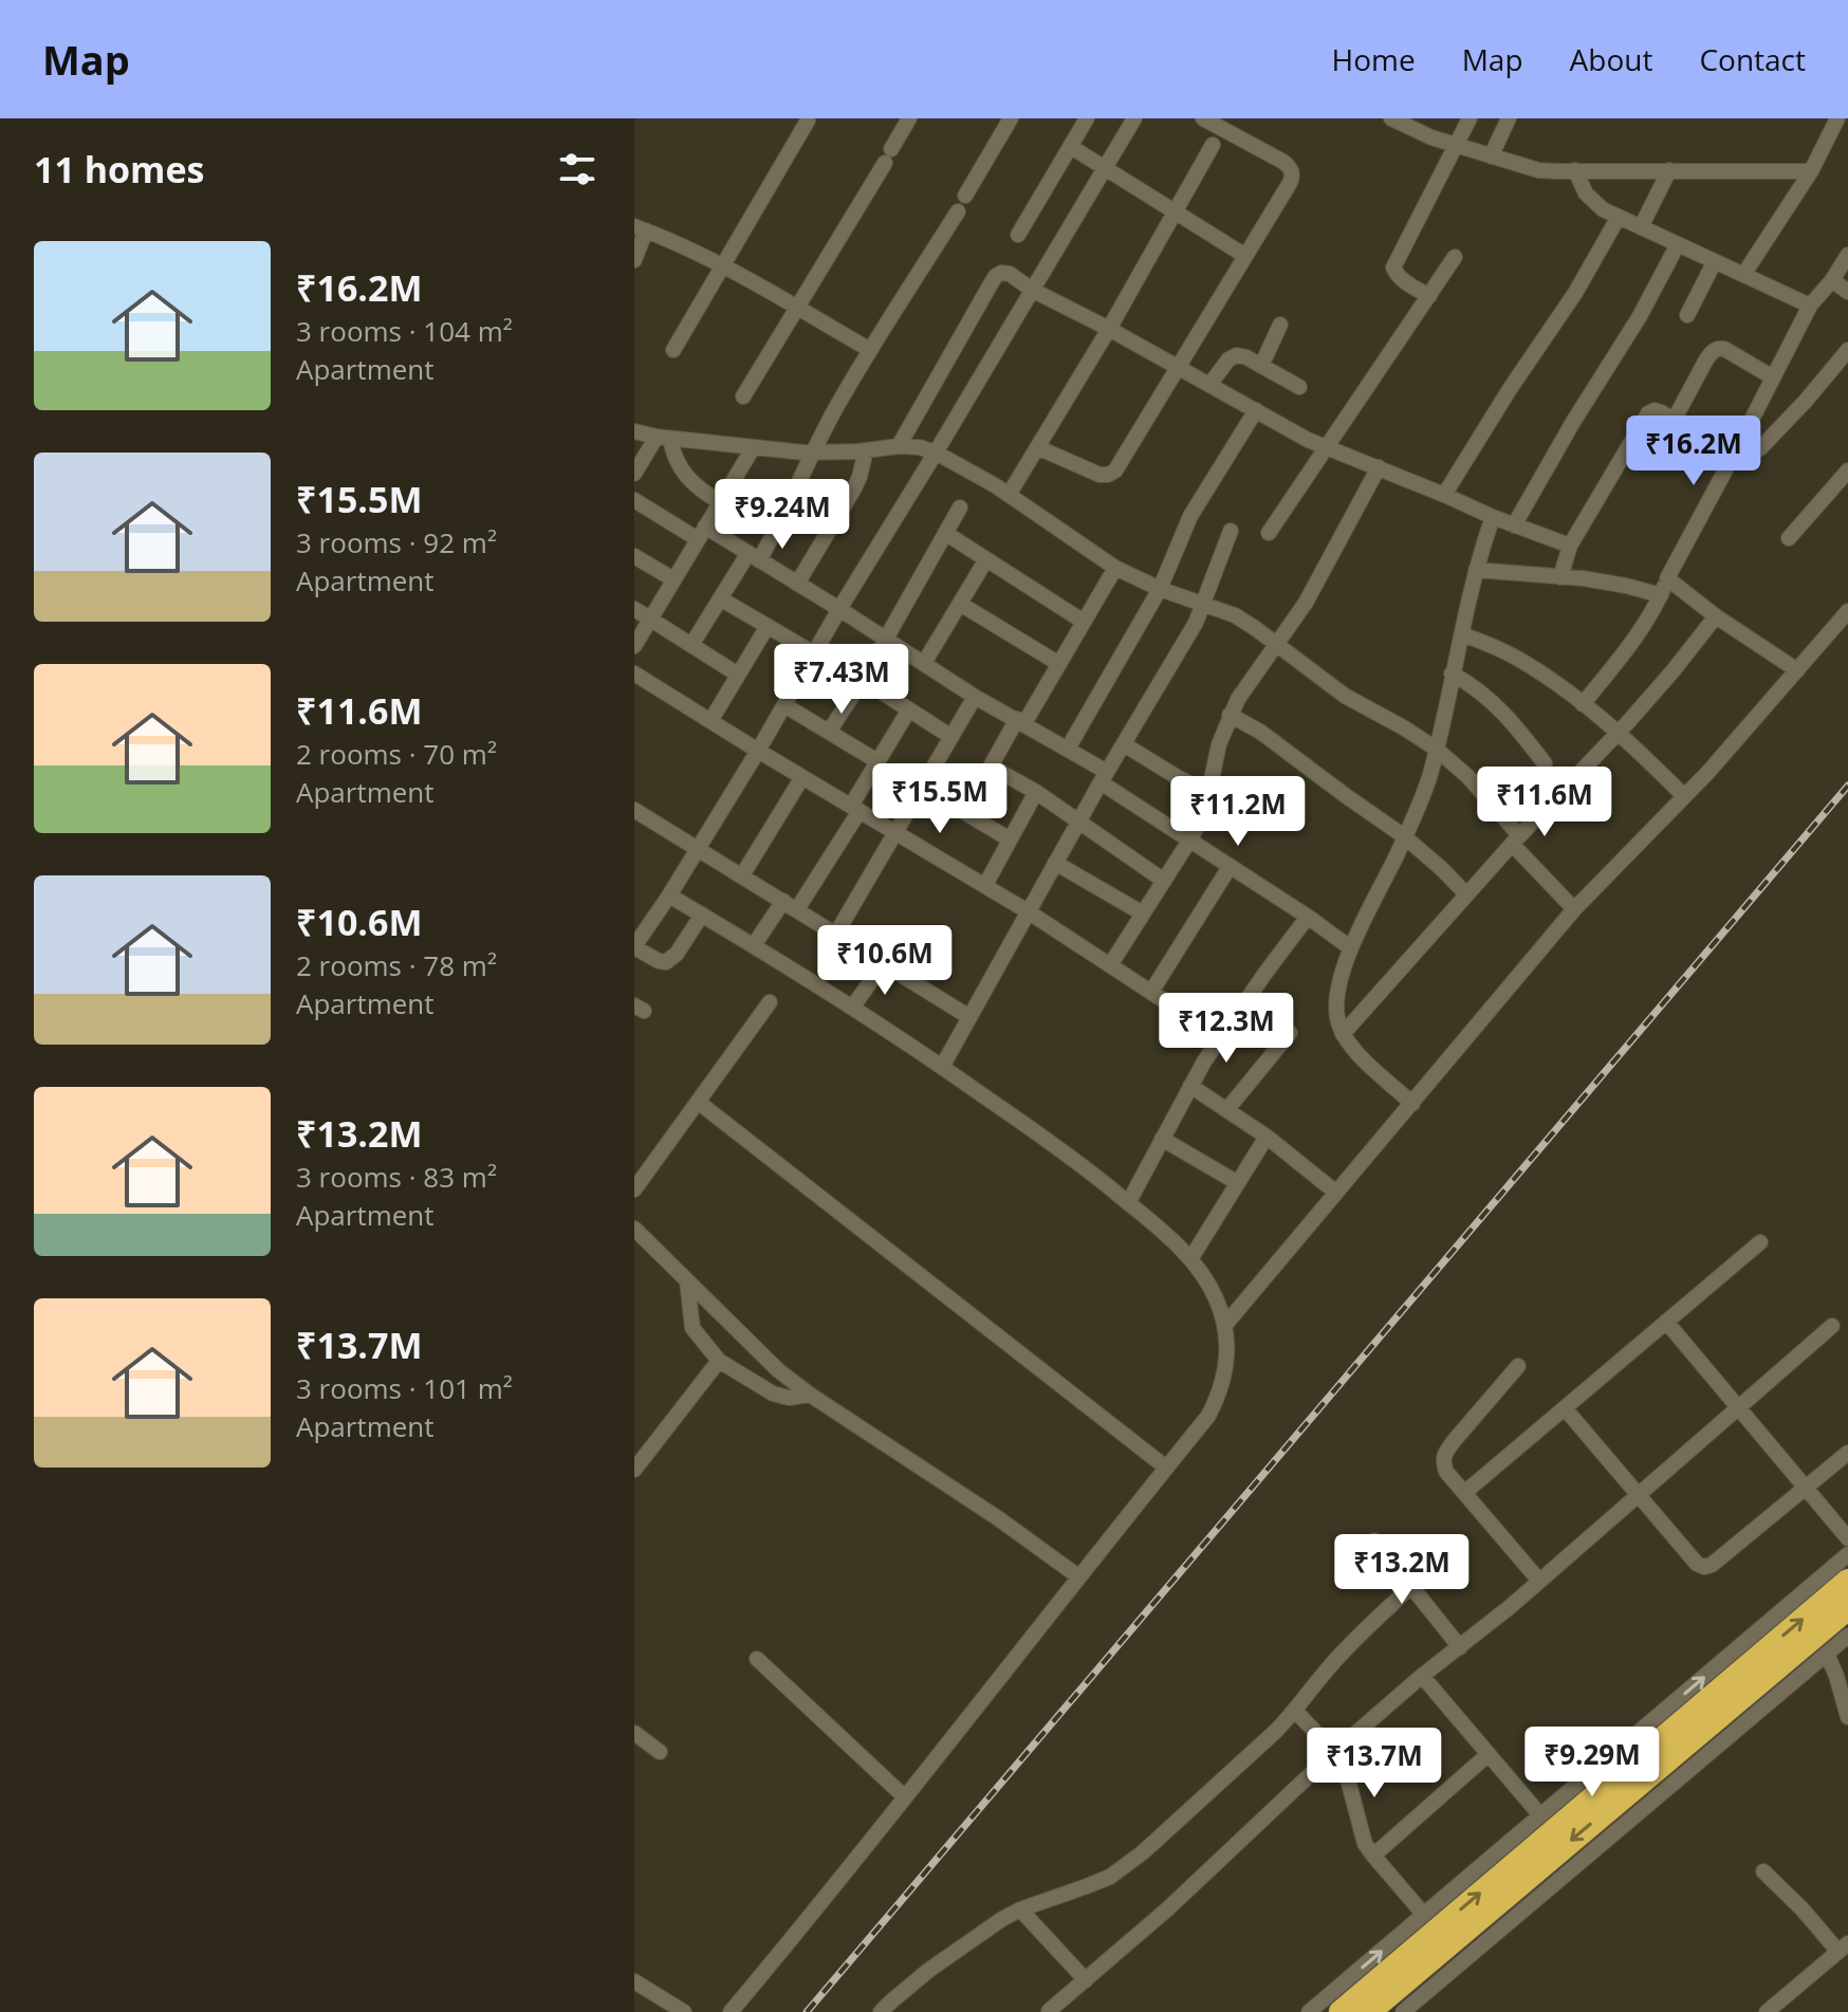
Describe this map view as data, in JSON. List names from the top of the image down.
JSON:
{
  "page": {
    "header": "Map",
    "nav": [
      "Home",
      "Map",
      "About",
      "Contact"
    ],
    "heading": "11 homes",
    "list": [
      {
        "name": "₹16.2M",
        "note": "3 rooms · 104 m² · Apartment"
      },
      {
        "name": "₹15.5M",
        "note": "3 rooms · 92 m² · Apartment"
      },
      {
        "name": "₹11.6M",
        "note": "2 rooms · 70 m² · Apartment"
      },
      {
        "name": "₹10.6M",
        "note": "2 rooms · 78 m² · Apartment"
      },
      {
        "name": "₹13.2M",
        "note": "3 rooms · 83 m² · Apartment"
      },
      {
        "name": "₹13.7M",
        "note": "3 rooms · 101 m² · Apartment"
      }
    ],
    "price": [
      "₹16.2M",
      "₹9.24M",
      "₹7.43M",
      "₹15.5M",
      "₹11.6M",
      "₹11.2M",
      "₹10.6M",
      "₹12.3M",
      "₹13.2M",
      "₹9.29M",
      "₹13.7M"
    ]
  }
}
